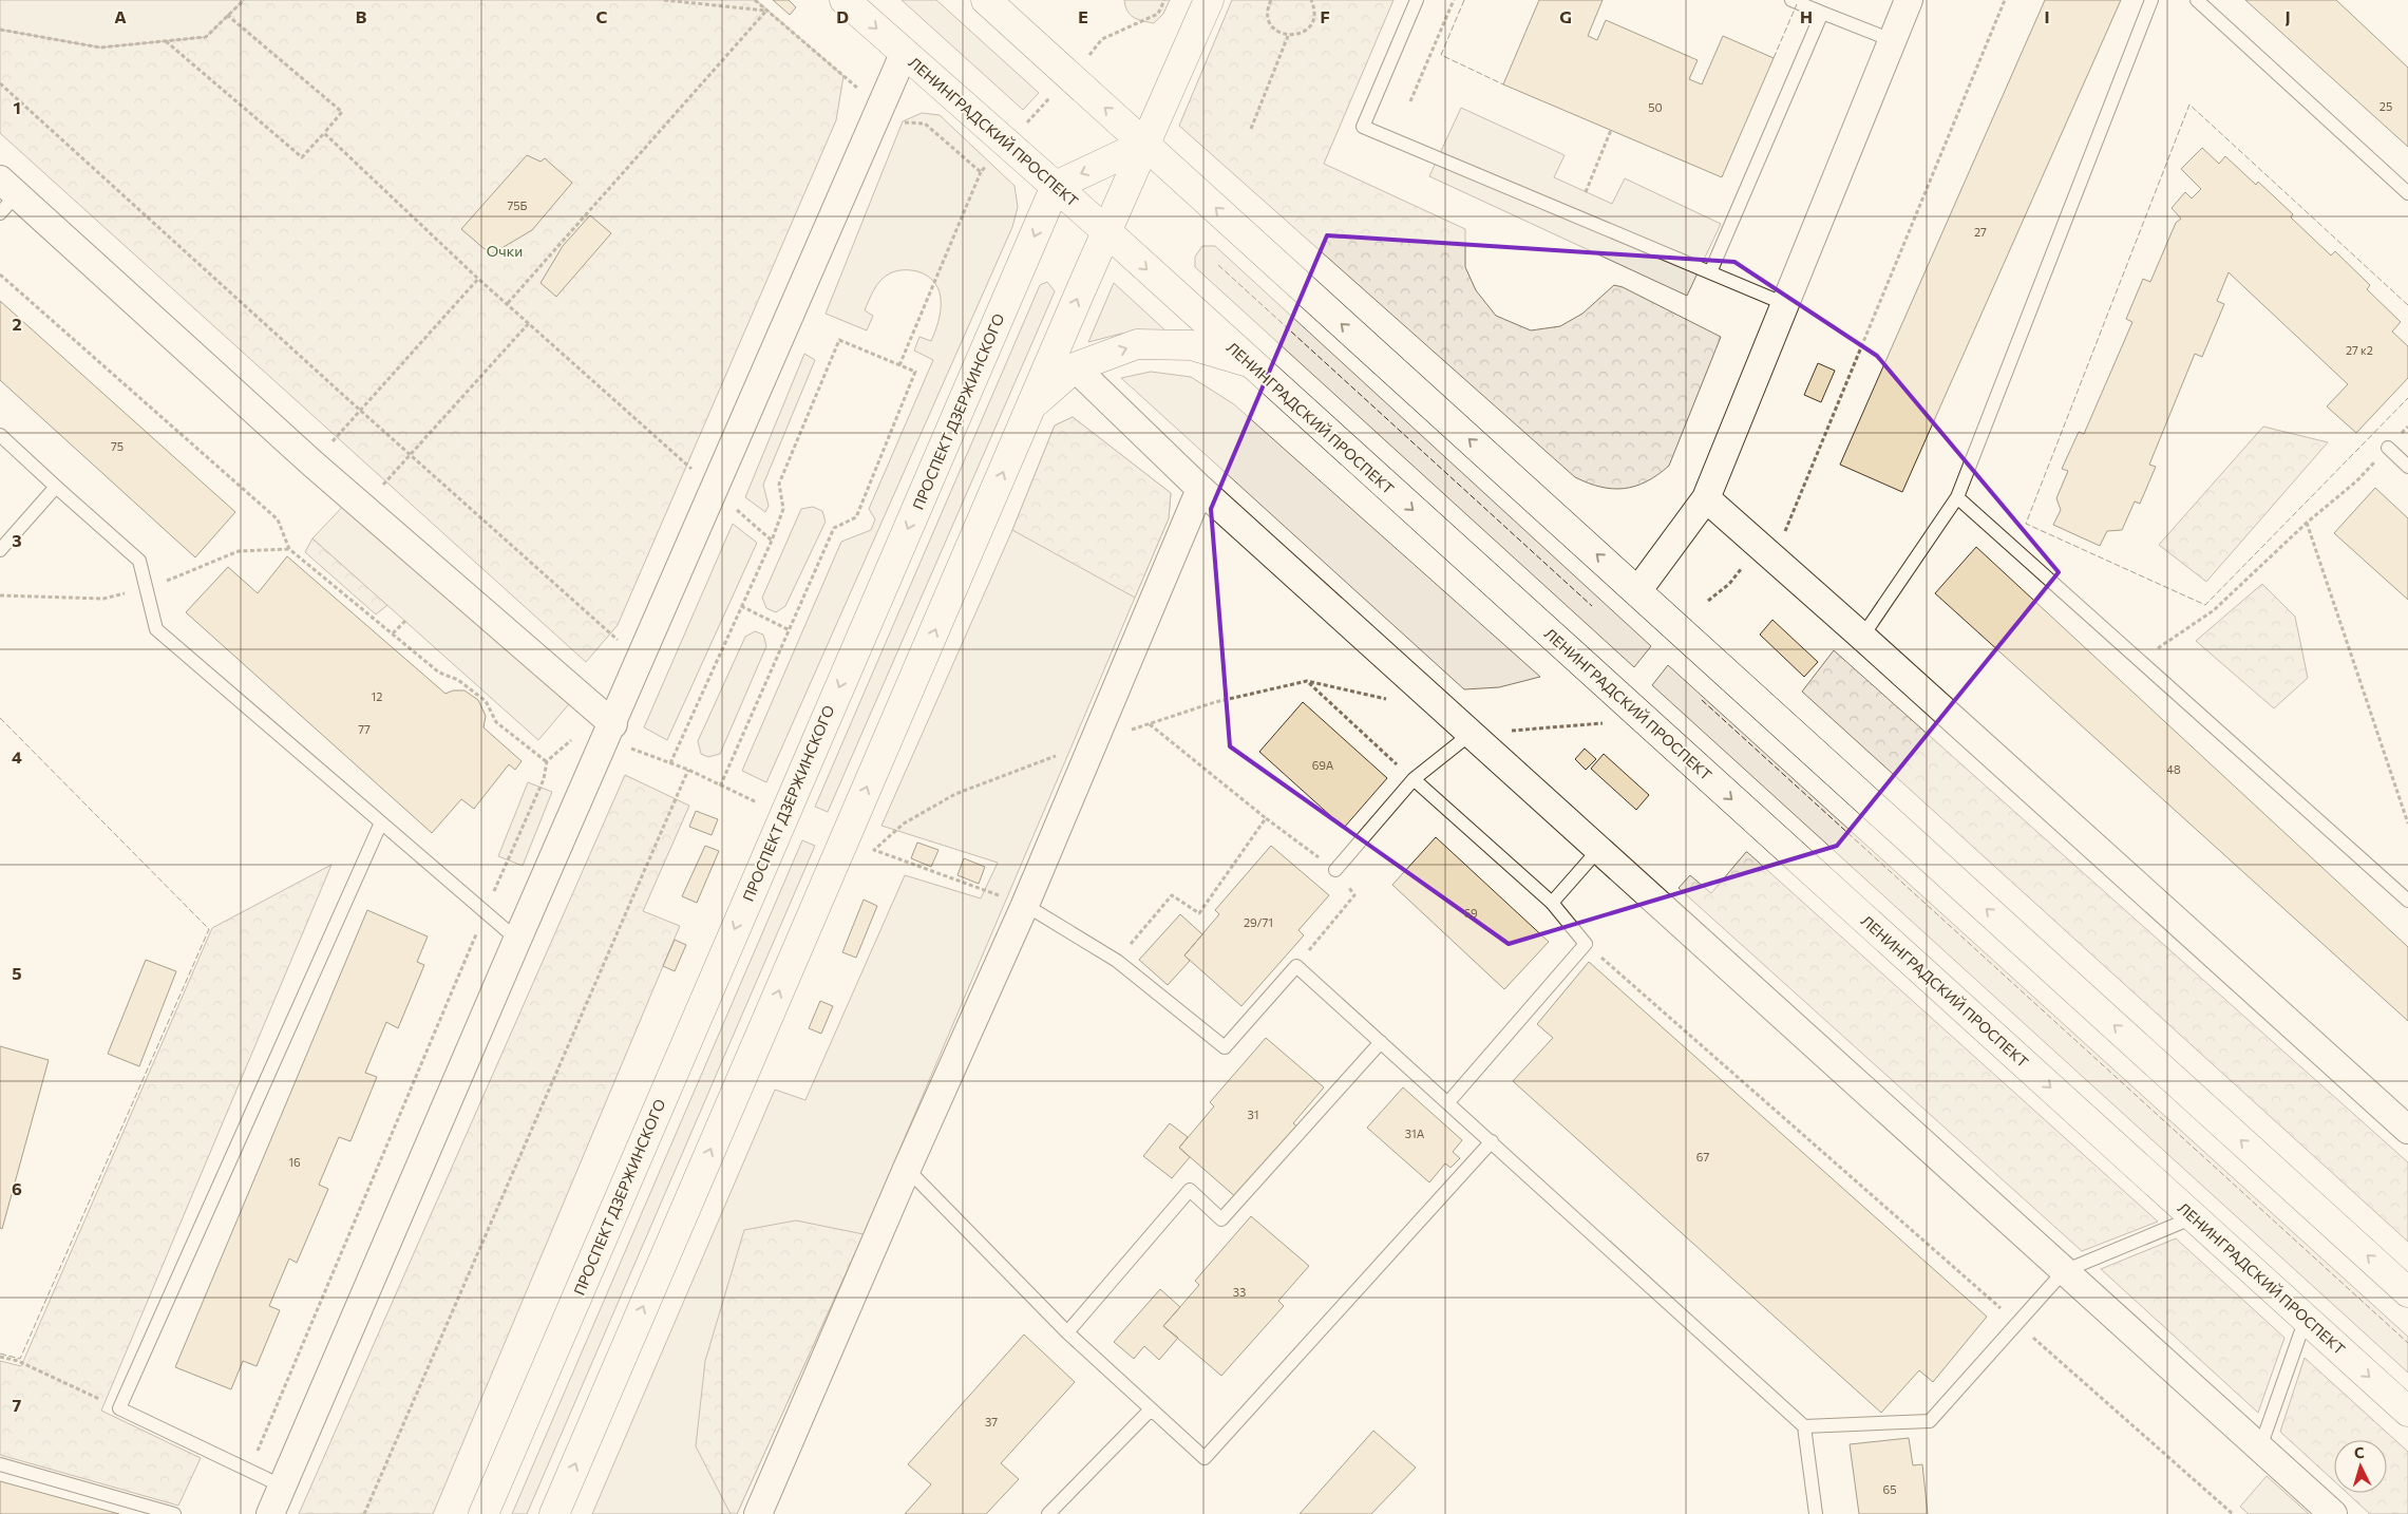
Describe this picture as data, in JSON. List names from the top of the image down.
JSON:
{
  "streets": {
    "main road": ["ЛЕНИНГРАДСКИЙ ПРОСПЕКТ", "ПРОСПЕКТ ДЗЕРЖИНСКОГО"]
  },
  "crossings": [
    ["ЛЕНИНГРАДСКИЙ ПРОСПЕКТ", "ПРОСПЕКТ ДЗЕРЖИНСКОГО"]
  ],
  "parks": ["Очки"],
  "house_numbers": [
    "25",
    "50",
    "75Б",
    "27",
    "27 к2",
    "75",
    "12",
    "77",
    "69А",
    "48",
    "69",
    "29/71",
    "31",
    "31А",
    "67",
    "16",
    "33",
    "37",
    "65"
  ],
  "north": "top",
  "grid": {
    "columns": [
      "A",
      "B",
      "C",
      "D",
      "E",
      "F",
      "G",
      "H",
      "I",
      "J"
    ],
    "rows": [
      "1",
      "2",
      "3",
      "4",
      "5",
      "6",
      "7"
    ]
  }
}
